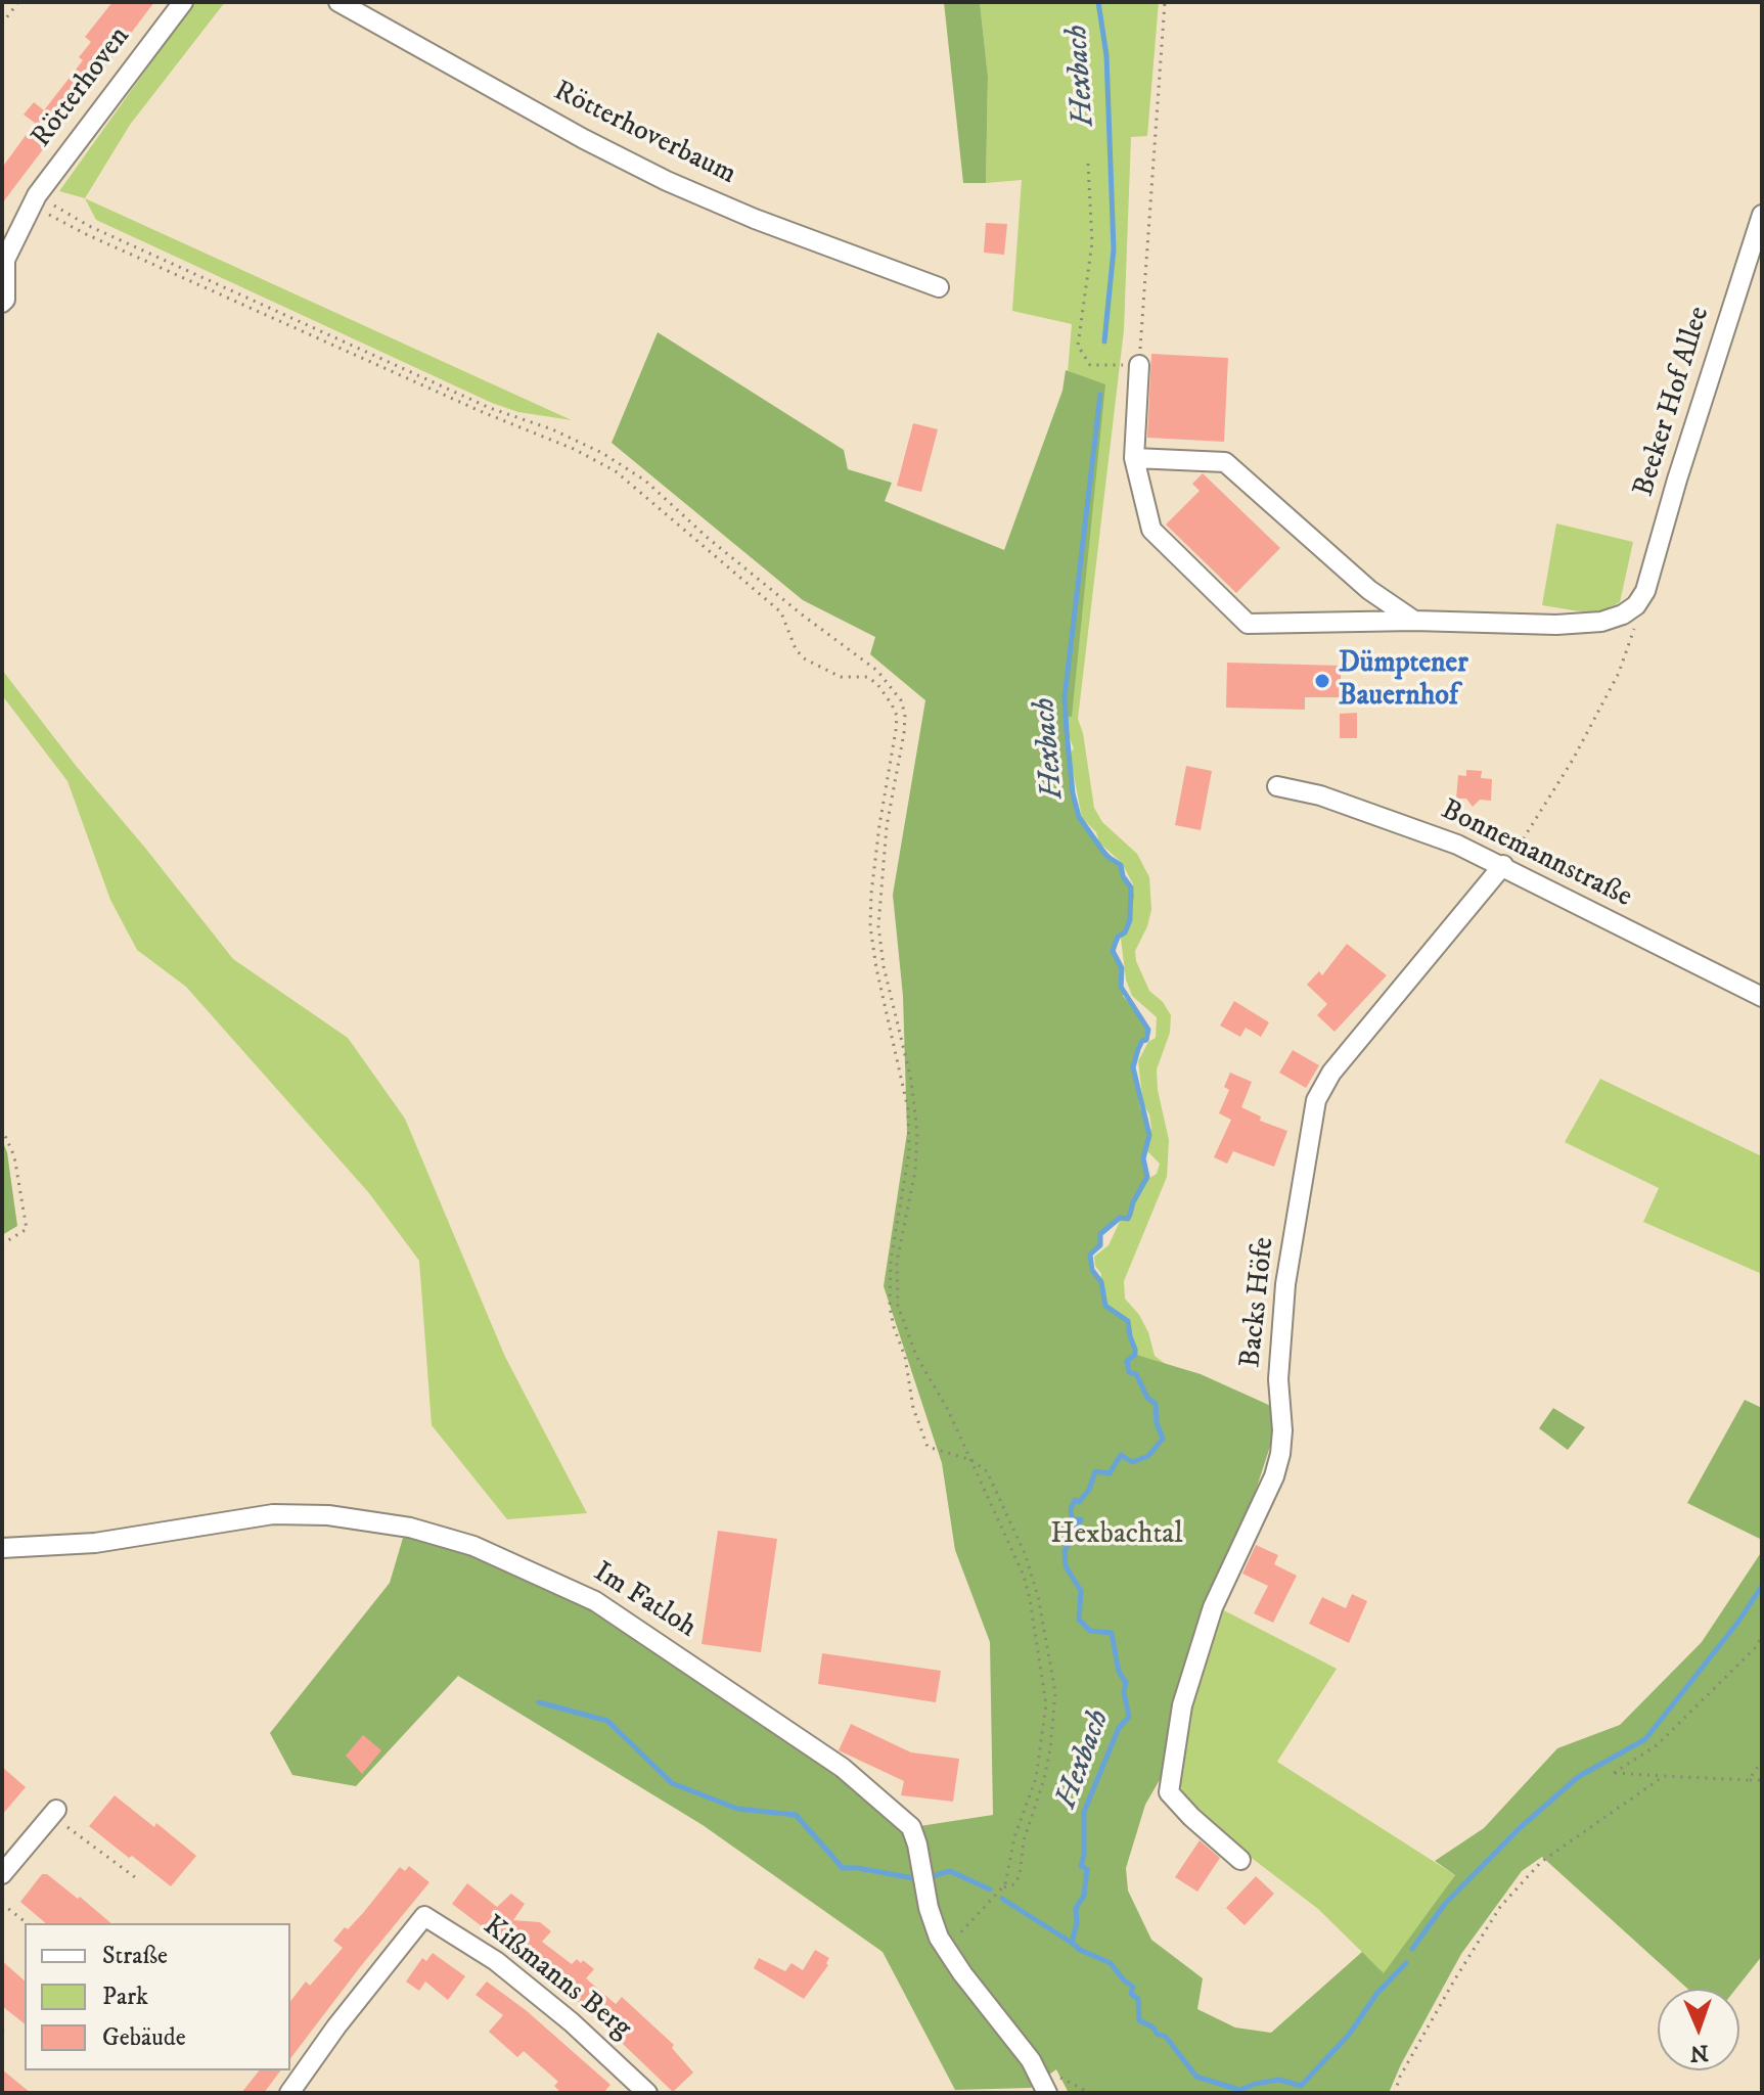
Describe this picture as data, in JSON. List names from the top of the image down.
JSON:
{
  "streets": {
    "street": [
      "Rötterhoven",
      "Rötterhoverbaum",
      "Beeker Hof Allee",
      "Bonnemannstraße",
      "Backs Höfe",
      "Im Fatloh",
      "Kißmanns Berg"
    ]
  },
  "crossings": [
    ["Bonnemannstraße", "Backs Höfe"]
  ],
  "water": ["Hexbach"],
  "parks": ["Hexbachtal"],
  "places": ["Dümptener Bauernhof"],
  "legend": ["Straße", "Park", "Gebäude"],
  "north": "bottom"
}
